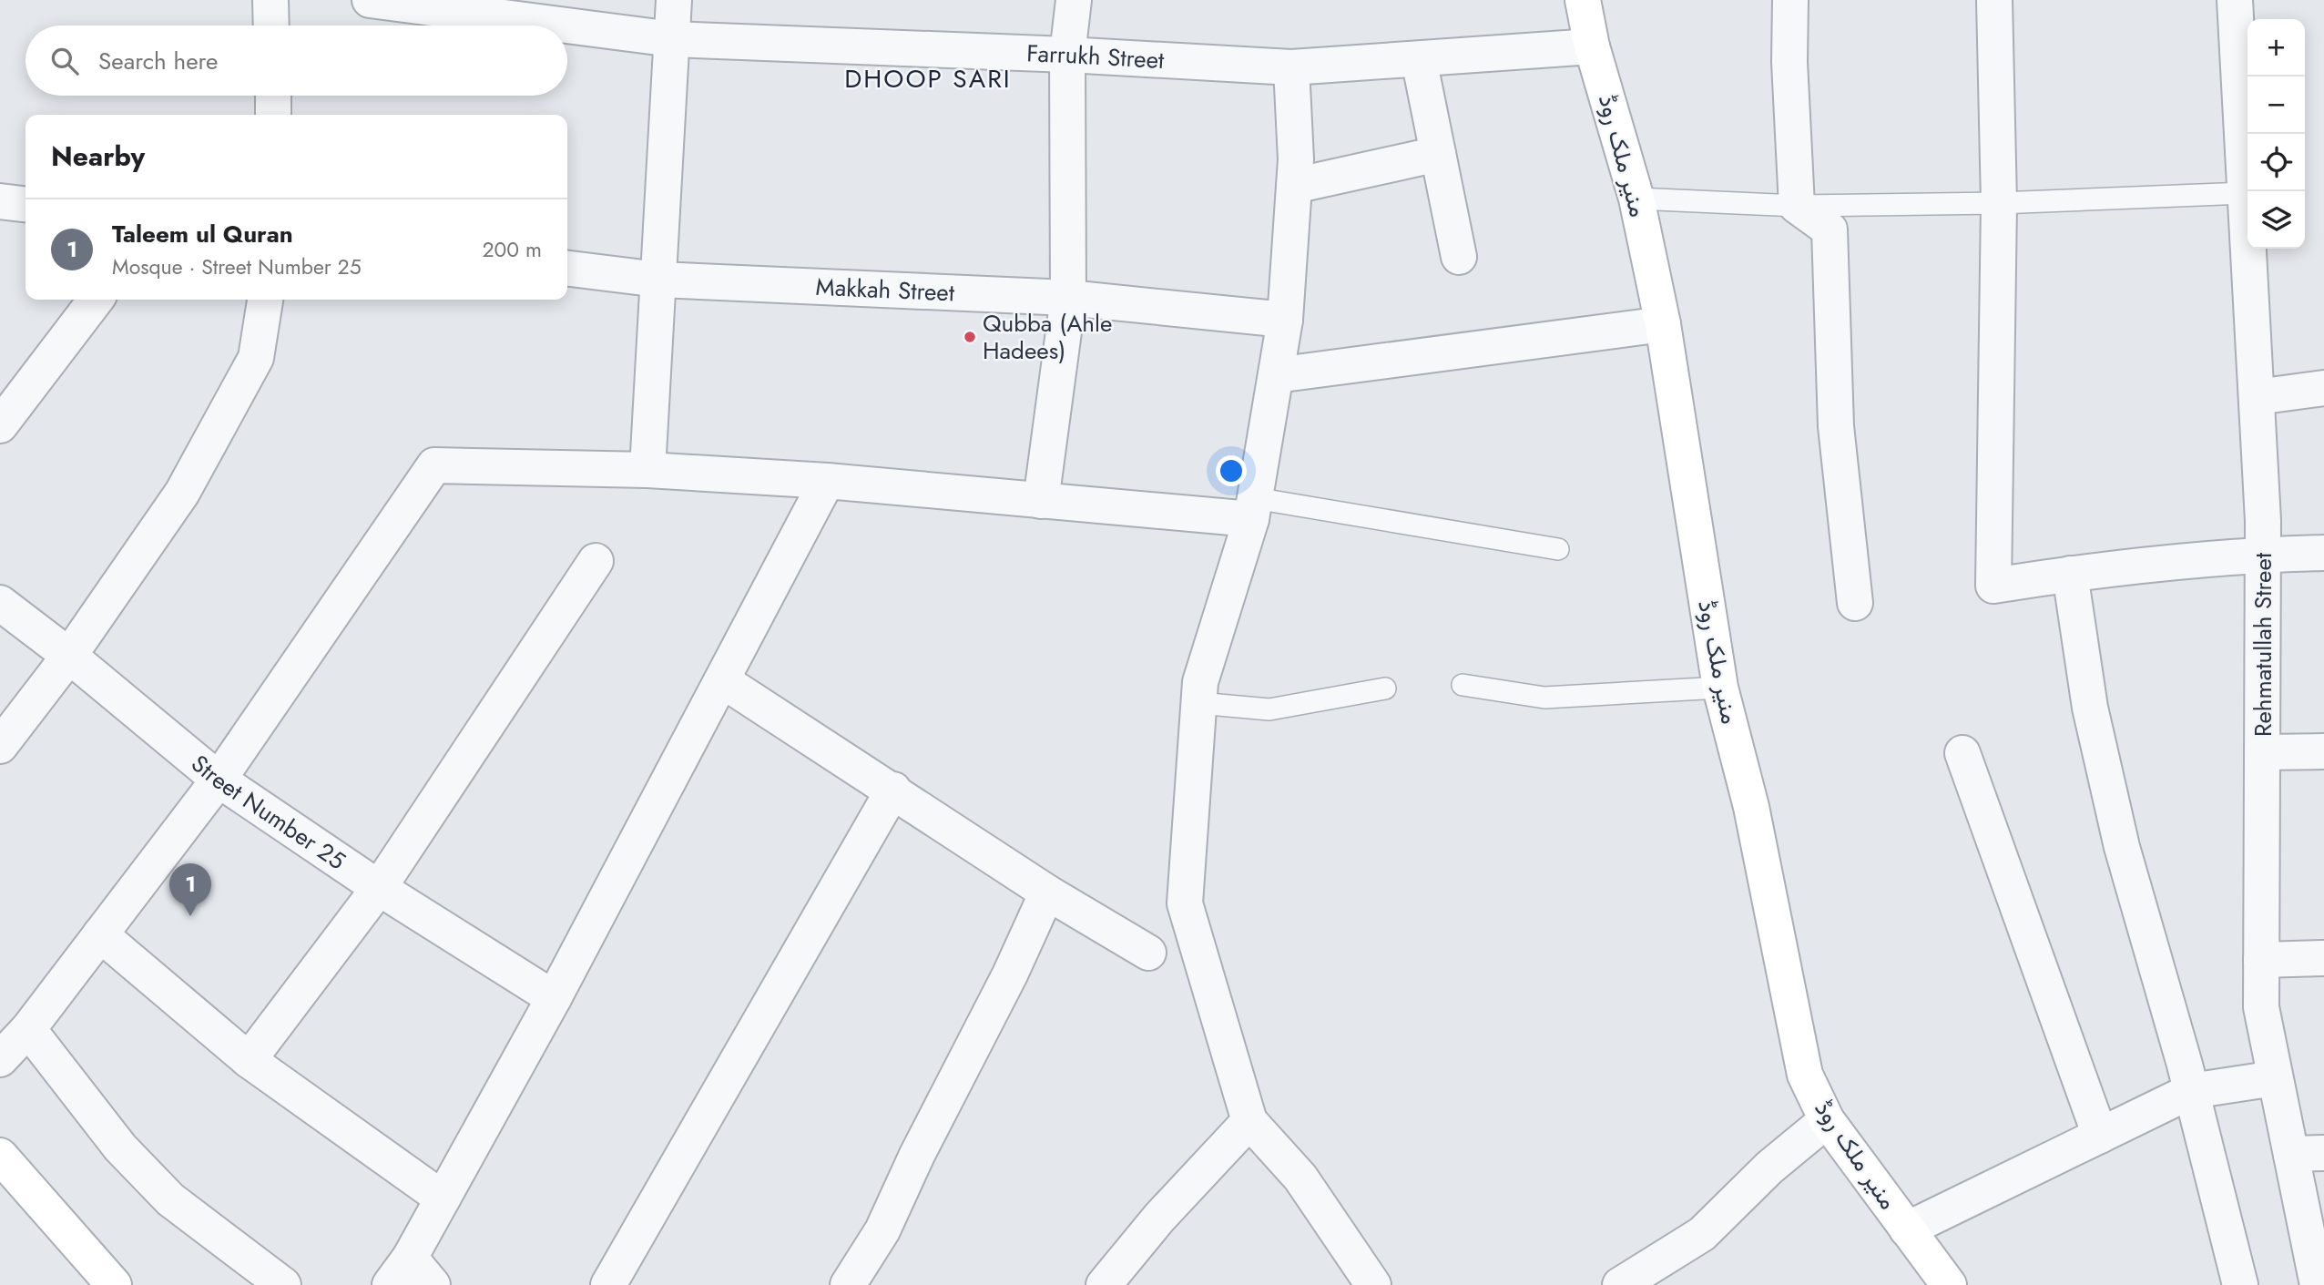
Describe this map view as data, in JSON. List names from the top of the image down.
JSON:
{
  "streets": {
    "street": [
      "Farrukh Street",
      "منیر ملک روڈ",
      "Makkah Street",
      "Rehmatullah Street",
      "Street Number 25"
    ]
  },
  "crossings": [
    ["Farrukh Street", "منیر ملک روڈ"]
  ],
  "districts": ["DHOOP SARI"],
  "places": ["Qubba (Ahle Hadees)"],
  "page": {
    "map_buttons": ["+", "−"],
    "search": "Search here",
    "heading": "Nearby",
    "list": [
      {
        "mark": "1",
        "name": "Taleem ul Quran",
        "note": "Mosque · Street Number 25",
        "value": "200 m"
      }
    ],
    "pins": "1"
  }
}
